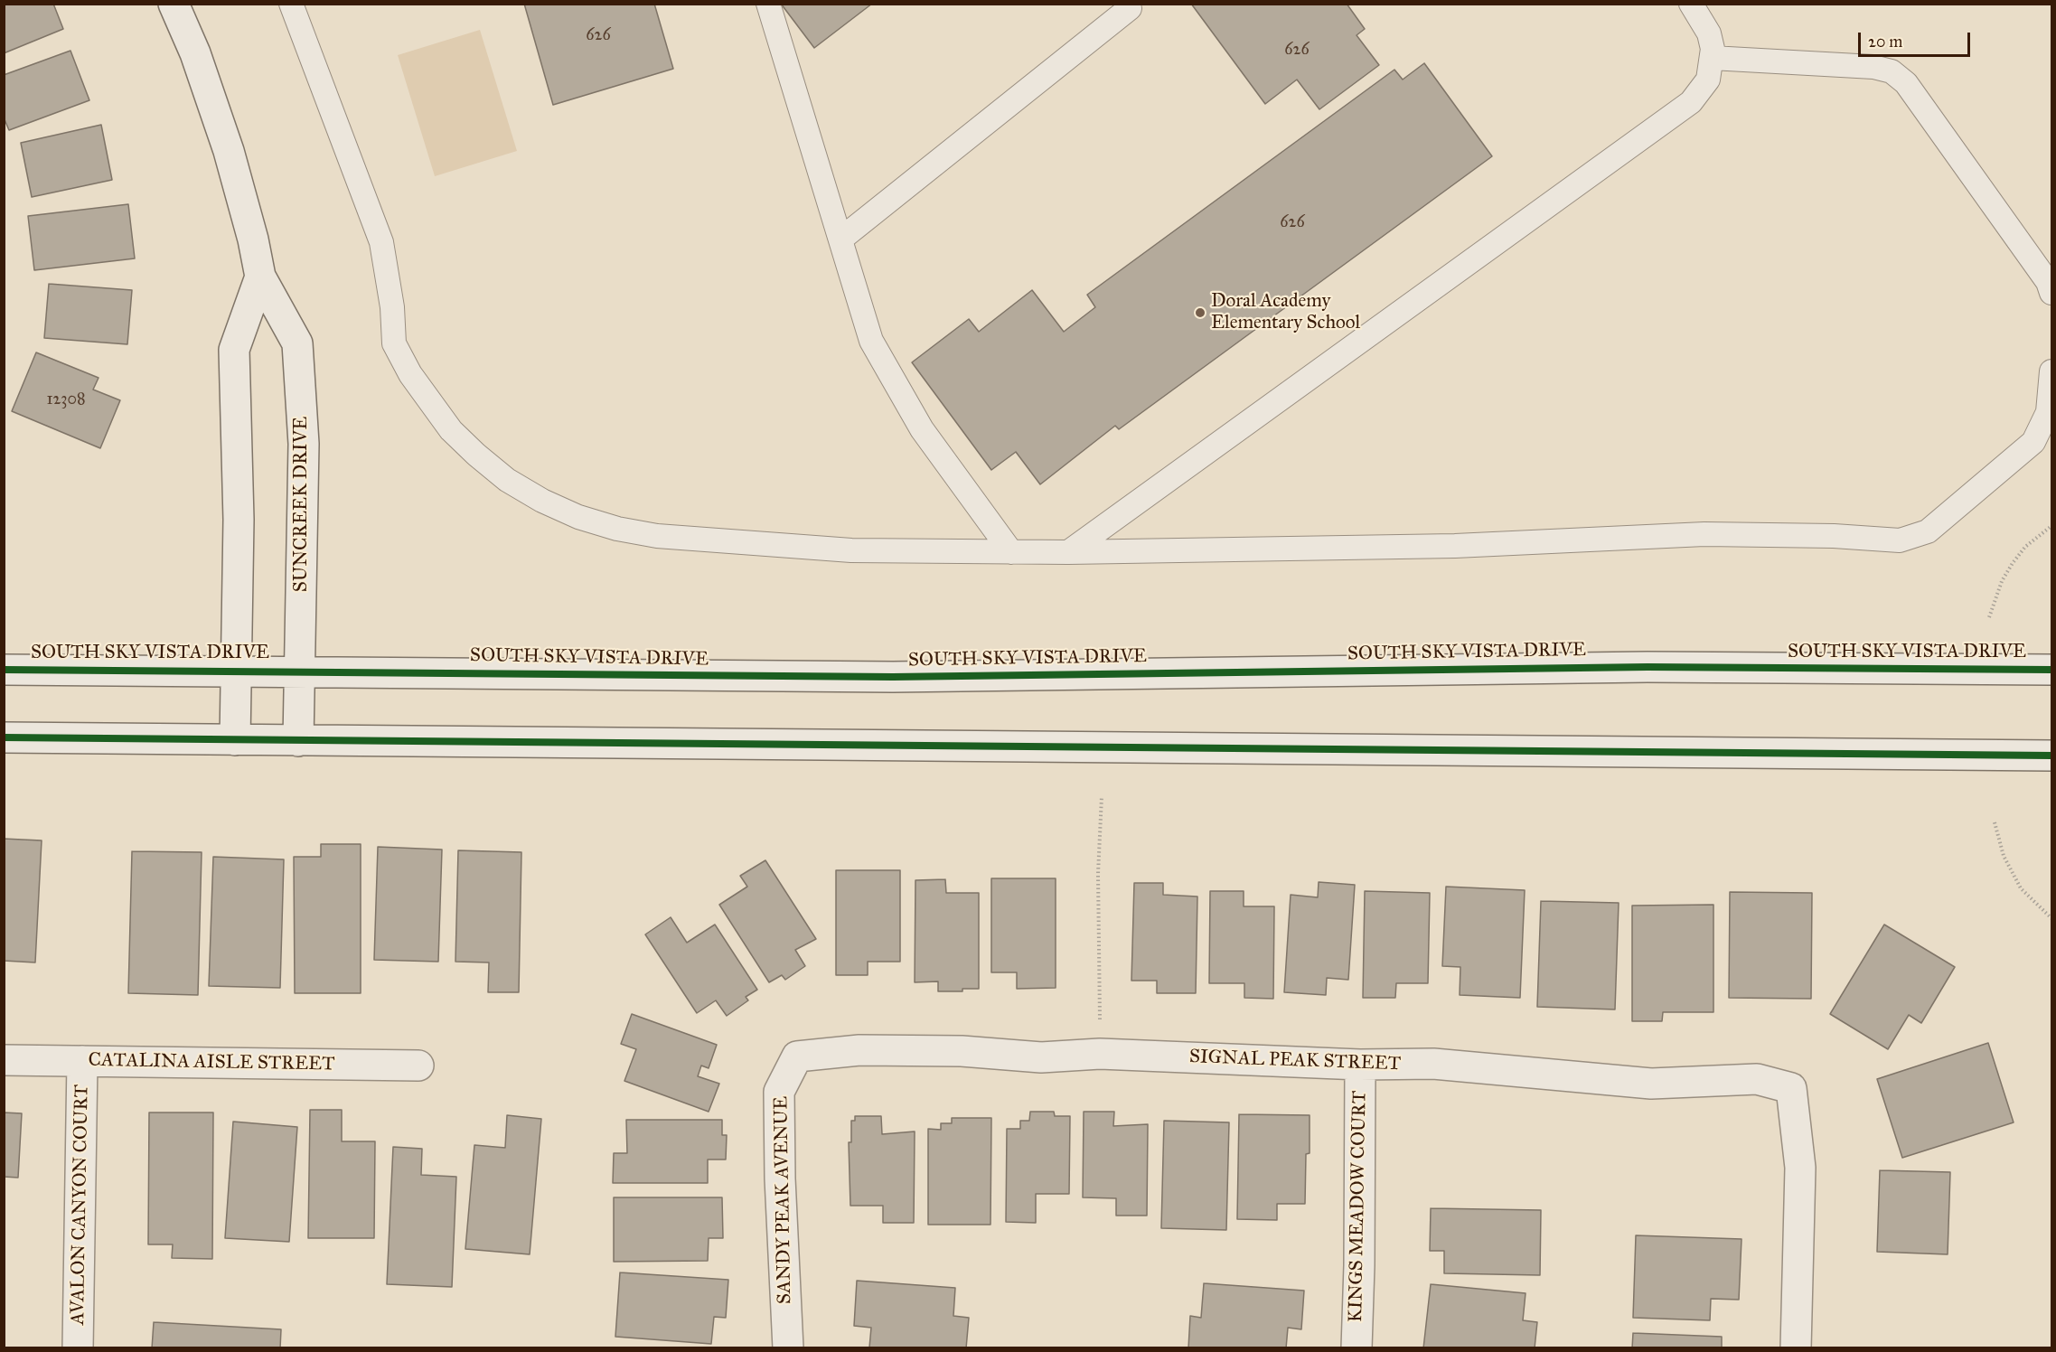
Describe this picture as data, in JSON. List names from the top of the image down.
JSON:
{
  "streets": {
    "main road": [
      "SUNCREEK DRIVE",
      "SOUTH SKY VISTA DRIVE",
      "SIGNAL PEAK STREET",
      "CATALINA AISLE STREET",
      "SANDY PEAK AVENUE",
      "AVALON CANYON COURT",
      "KINGS MEADOW COURT"
    ]
  },
  "crossings": [
    ["SUNCREEK DRIVE", "SOUTH SKY VISTA DRIVE"],
    ["SIGNAL PEAK STREET", "SANDY PEAK AVENUE"],
    ["SIGNAL PEAK STREET", "KINGS MEADOW COURT"],
    ["CATALINA AISLE STREET", "AVALON CANYON COURT"]
  ],
  "places": ["Doral Academy Elementary School"],
  "house_numbers": [
    "626",
    "626",
    "626",
    "12308"
  ],
  "scale_bar": "20 m"
}
